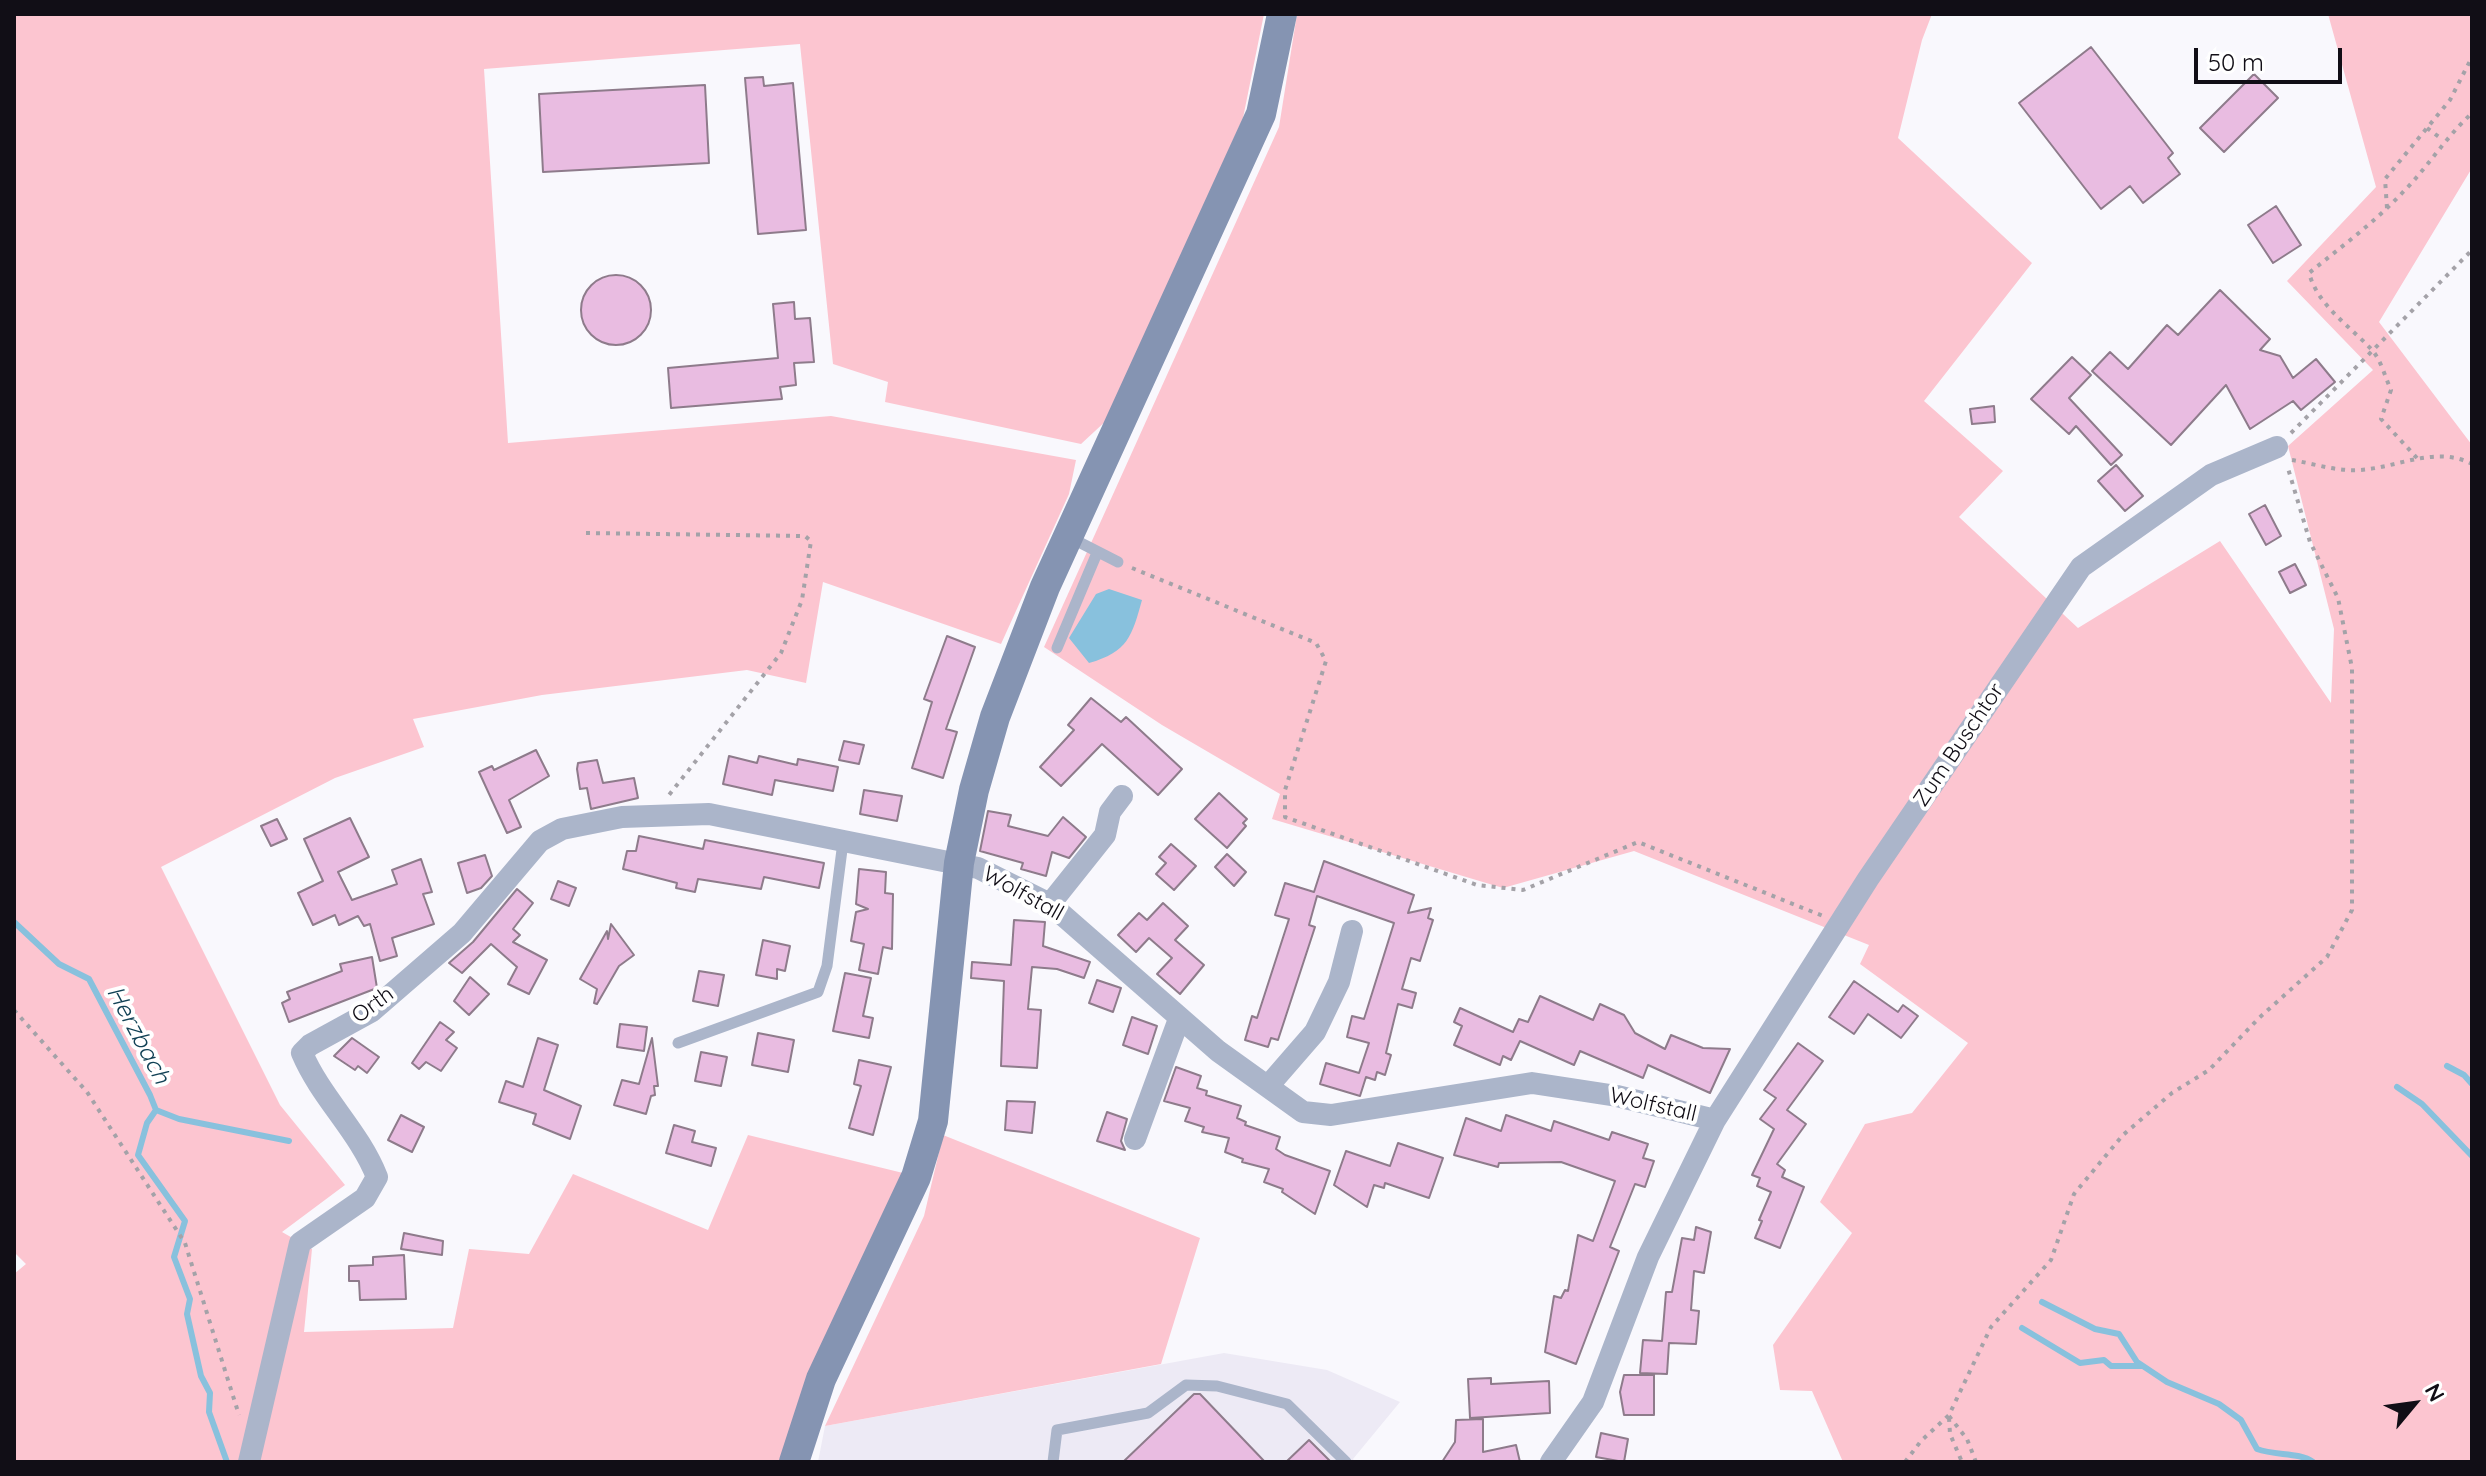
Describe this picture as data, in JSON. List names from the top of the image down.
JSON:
{
  "streets": {
    "street": ["Zum Buschtor", "Wolfstall", "Orth"]
  },
  "crossings": [
    ["Zum Buschtor", "Wolfstall"],
    ["Wolfstall", "Orth"]
  ],
  "water": ["Herzbach"],
  "scale_bar": "50 m",
  "north": "top right"
}
